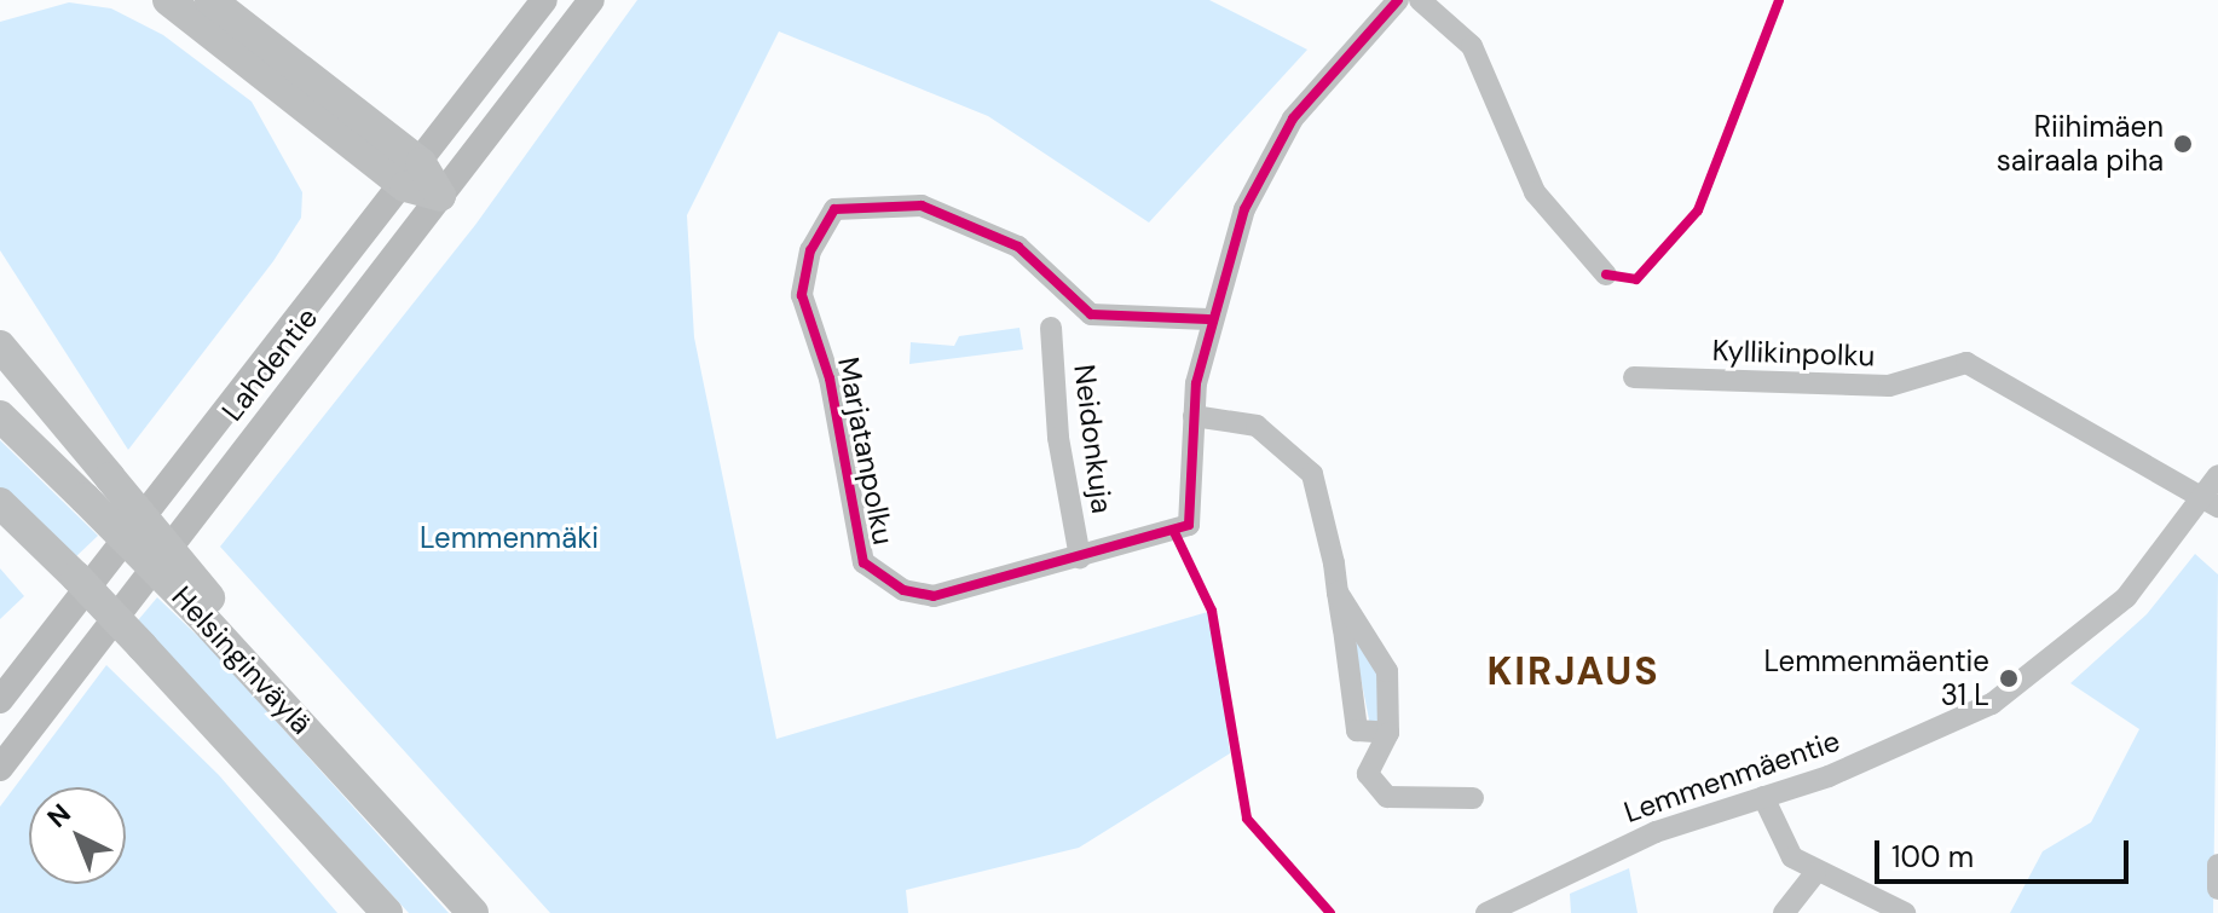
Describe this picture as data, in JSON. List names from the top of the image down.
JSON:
{
  "streets": {
    "highway": ["Helsinginväylä"],
    "main road": ["Lahdentie"],
    "street": [
      "Kyllikinpolku",
      "Neidonkuja",
      "Marjatanpolku",
      "Lemmenmäentie"
    ]
  },
  "crossings": [
    ["Kyllikinpolku", "Lemmenmäentie"],
    ["Neidonkuja", "Marjatanpolku"]
  ],
  "districts": ["KIRJAUS"],
  "parks": ["Lemmenmäki"],
  "places": ["Riihimäen sairaala piha", "Lemmenmäentie 31 L"],
  "scale_bar": "100 m",
  "north": "top left"
}
